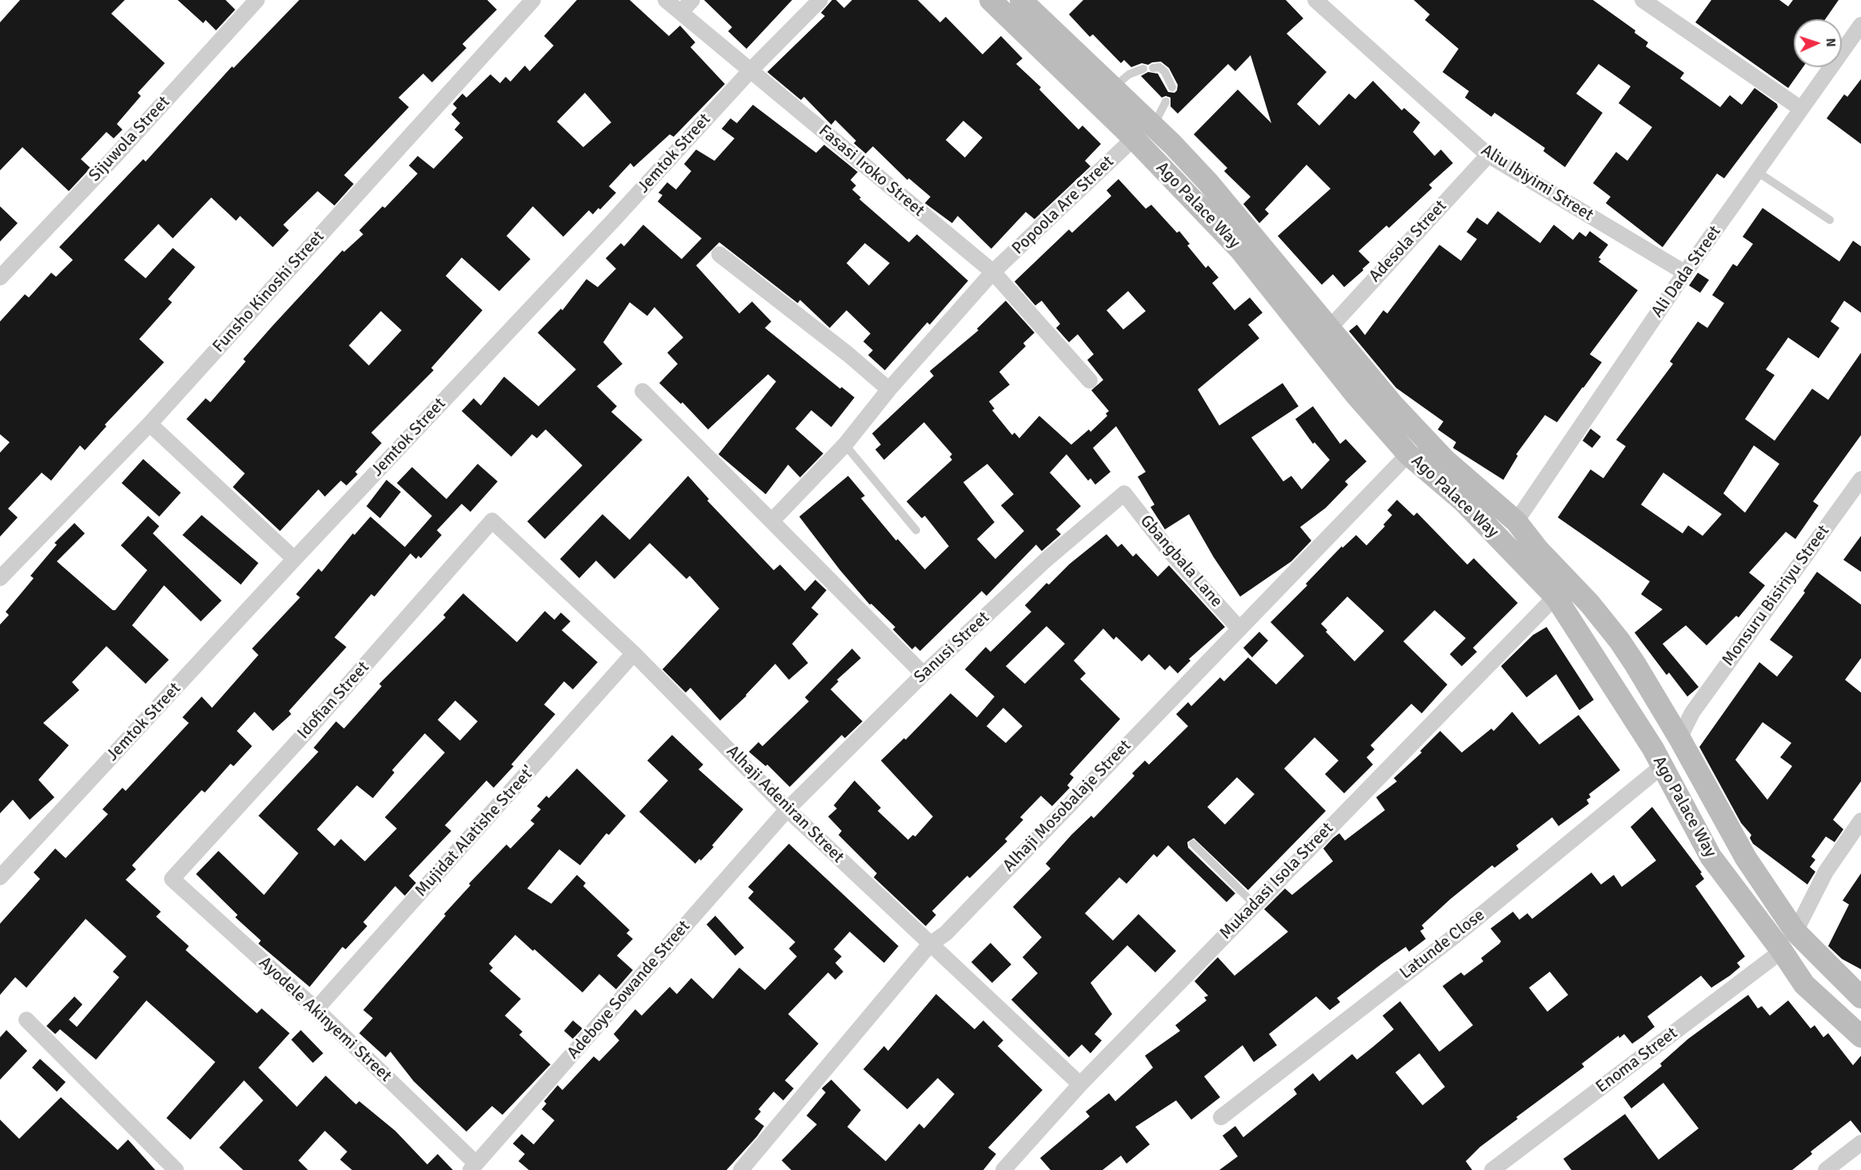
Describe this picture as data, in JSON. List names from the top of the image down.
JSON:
{
  "streets": {
    "main road": ["Ago Palace Way"],
    "street": [
      "Sijuwola Street",
      "Jemtok Street",
      "Fasasi Iroko Street",
      "Aliu Ibiyimi Street",
      "Popoola Are Street",
      "Adesola Street",
      "Ali Dada Street",
      "Funsho Kinoshi Street",
      "Gbangbala Lane",
      "Monsuru Bisiriyu Street",
      "Sanusi Street",
      "Idofian Street",
      "Alhaji Adeniran Street",
      "Alhaji Mosobalaje Street",
      "Mujidat Alatishe Street'",
      "Mukadasi Isola Street",
      "Latunde Close",
      "Adeboye Sowande Street",
      "Ayodele Akinyemi Street",
      "Enoma Street"
    ]
  },
  "crossings": [
    ["Jemtok Street", "Fasasi Iroko Street"],
    ["Fasasi Iroko Street", "Popoola Are Street"],
    ["Aliu Ibiyimi Street", "Adesola Street"],
    ["Aliu Ibiyimi Street", "Ali Dada Street"],
    ["Popoola Are Street", "Ago Palace Way"],
    ["Ago Palace Way", "Adesola Street"],
    ["Ago Palace Way", "Ali Dada Street"],
    ["Ago Palace Way", "Monsuru Bisiriyu Street"],
    ["Ago Palace Way", "Alhaji Mosobalaje Street"],
    ["Ago Palace Way", "Mukadasi Isola Street"],
    ["Ago Palace Way", "Latunde Close"],
    ["Ago Palace Way", "Enoma Street"],
    ["Gbangbala Lane", "Sanusi Street"],
    ["Gbangbala Lane", "Alhaji Mosobalaje Street"],
    ["Sanusi Street", "Alhaji Adeniran Street"],
    ["Sanusi Street", "Adeboye Sowande Street"],
    ["Idofian Street", "Alhaji Adeniran Street"],
    ["Idofian Street", "Ayodele Akinyemi Street"],
    ["Alhaji Adeniran Street", "Alhaji Mosobalaje Street"],
    ["Alhaji Adeniran Street", "Mujidat Alatishe Street'"],
    ["Alhaji Adeniran Street", "Mukadasi Isola Street"],
    ["Alhaji Adeniran Street", "Adeboye Sowande Street"],
    ["Mujidat Alatishe Street'", "Ayodele Akinyemi Street"],
    ["Adeboye Sowande Street", "Ayodele Akinyemi Street"]
  ],
  "north": "right"
}
